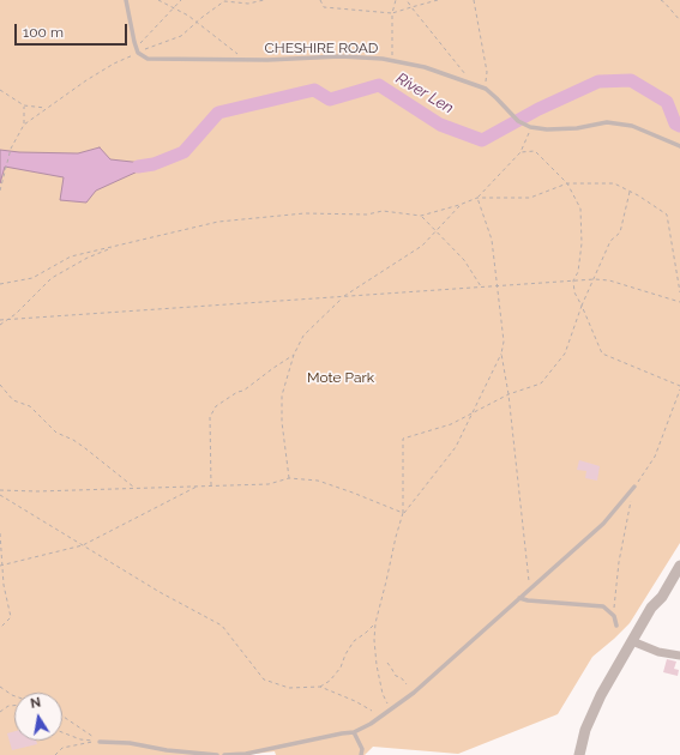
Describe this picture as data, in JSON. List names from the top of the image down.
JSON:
{
  "streets": {
    "lane": ["CHESHIRE ROAD"]
  },
  "water": ["River Len"],
  "parks": ["Mote Park"],
  "scale_bar": "100 m",
  "north": "top"
}
